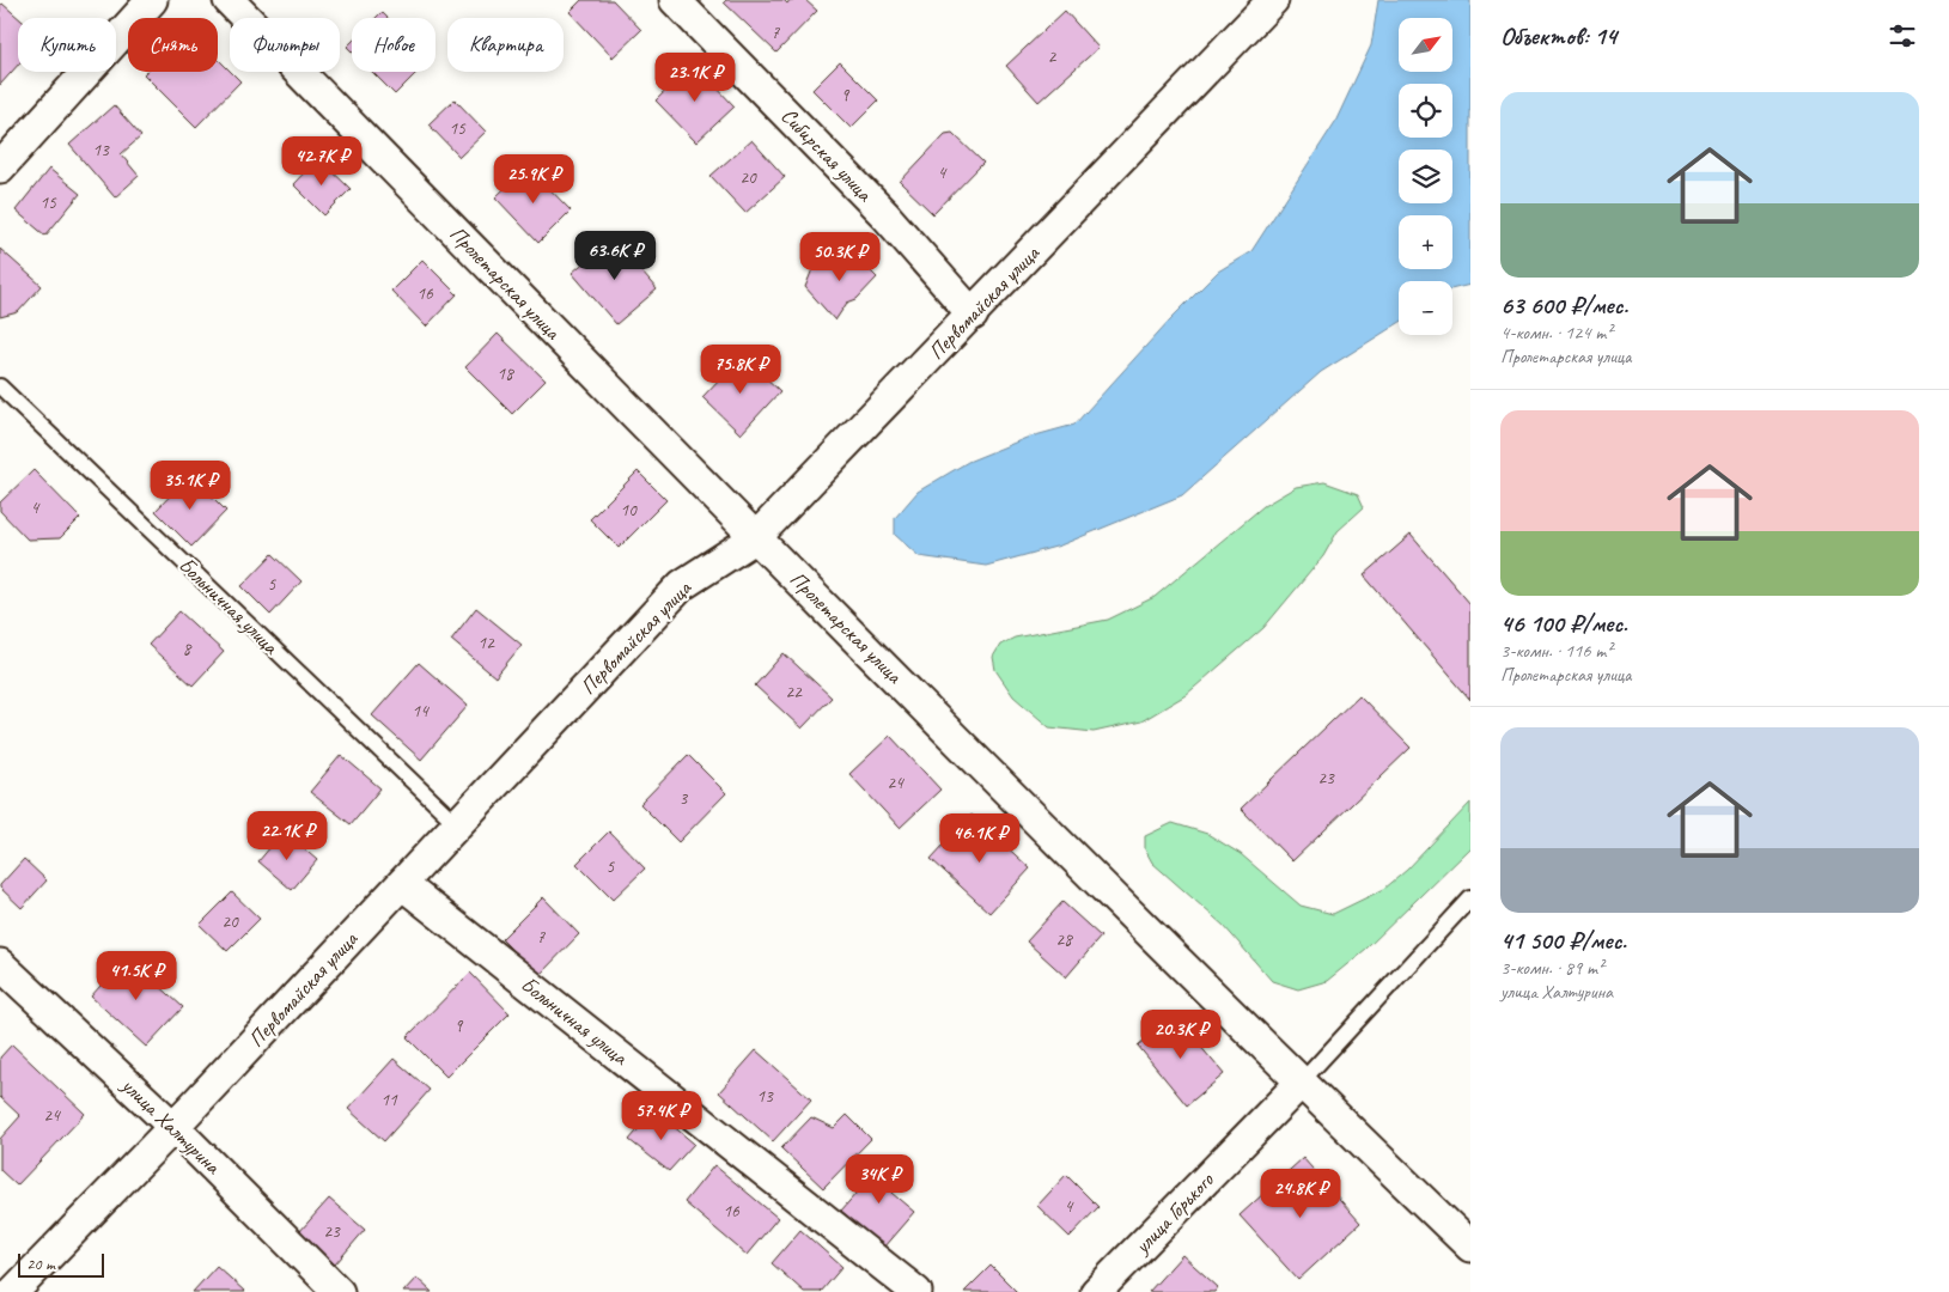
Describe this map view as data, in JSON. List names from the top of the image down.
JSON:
{
  "streets": {
    "street": [
      "Сибирская улица",
      "Пролетарская улица",
      "Первомайская улица",
      "Больничная улица",
      "улица Халтурина",
      "улица Горького"
    ]
  },
  "crossings": [
    ["Сибирская улица", "Первомайская улица"],
    ["Пролетарская улица", "Первомайская улица"],
    ["Пролетарская улица", "улица Горького"],
    ["Первомайская улица", "Больничная улица"],
    ["Первомайская улица", "улица Халтурина"]
  ],
  "house_numbers": [
    "7",
    "2",
    "9",
    "15",
    "13",
    "4",
    "20",
    "15",
    "16",
    "18",
    "4",
    "10",
    "5",
    "12",
    "8",
    "22",
    "14",
    "23",
    "24",
    "3",
    "5",
    "20",
    "7",
    "28",
    "9",
    "13",
    "11",
    "24",
    "4",
    "16",
    "23"
  ],
  "scale_bar": "20 m",
  "north": "top right",
  "page": {
    "heading": "Объектов: 14",
    "map_buttons": ["+", "−"],
    "chip": [
      "Купить",
      "Снять",
      "Фильтры",
      "Новое",
      "Квартира"
    ],
    "price": [
      "23.1K ₽",
      "42.7K ₽",
      "25.9K ₽",
      "63.6K ₽",
      "50.3K ₽",
      "75.8K ₽",
      "35.1K ₽",
      "22.1K ₽",
      "46.1K ₽",
      "41.5K ₽",
      "20.3K ₽",
      "57.4K ₽",
      "34K ₽",
      "24.8K ₽"
    ],
    "list": [
      {
        "name": "63 600 ₽/мес.",
        "note": "4-комн. · 124 m² · Пролетарская улица"
      },
      {
        "name": "46 100 ₽/мес.",
        "note": "3-комн. · 116 m² · Пролетарская улица"
      },
      {
        "name": "41 500 ₽/мес.",
        "note": "3-комн. · 89 m² · улица Халтурина"
      }
    ],
    "scale": "20 m"
  }
}
